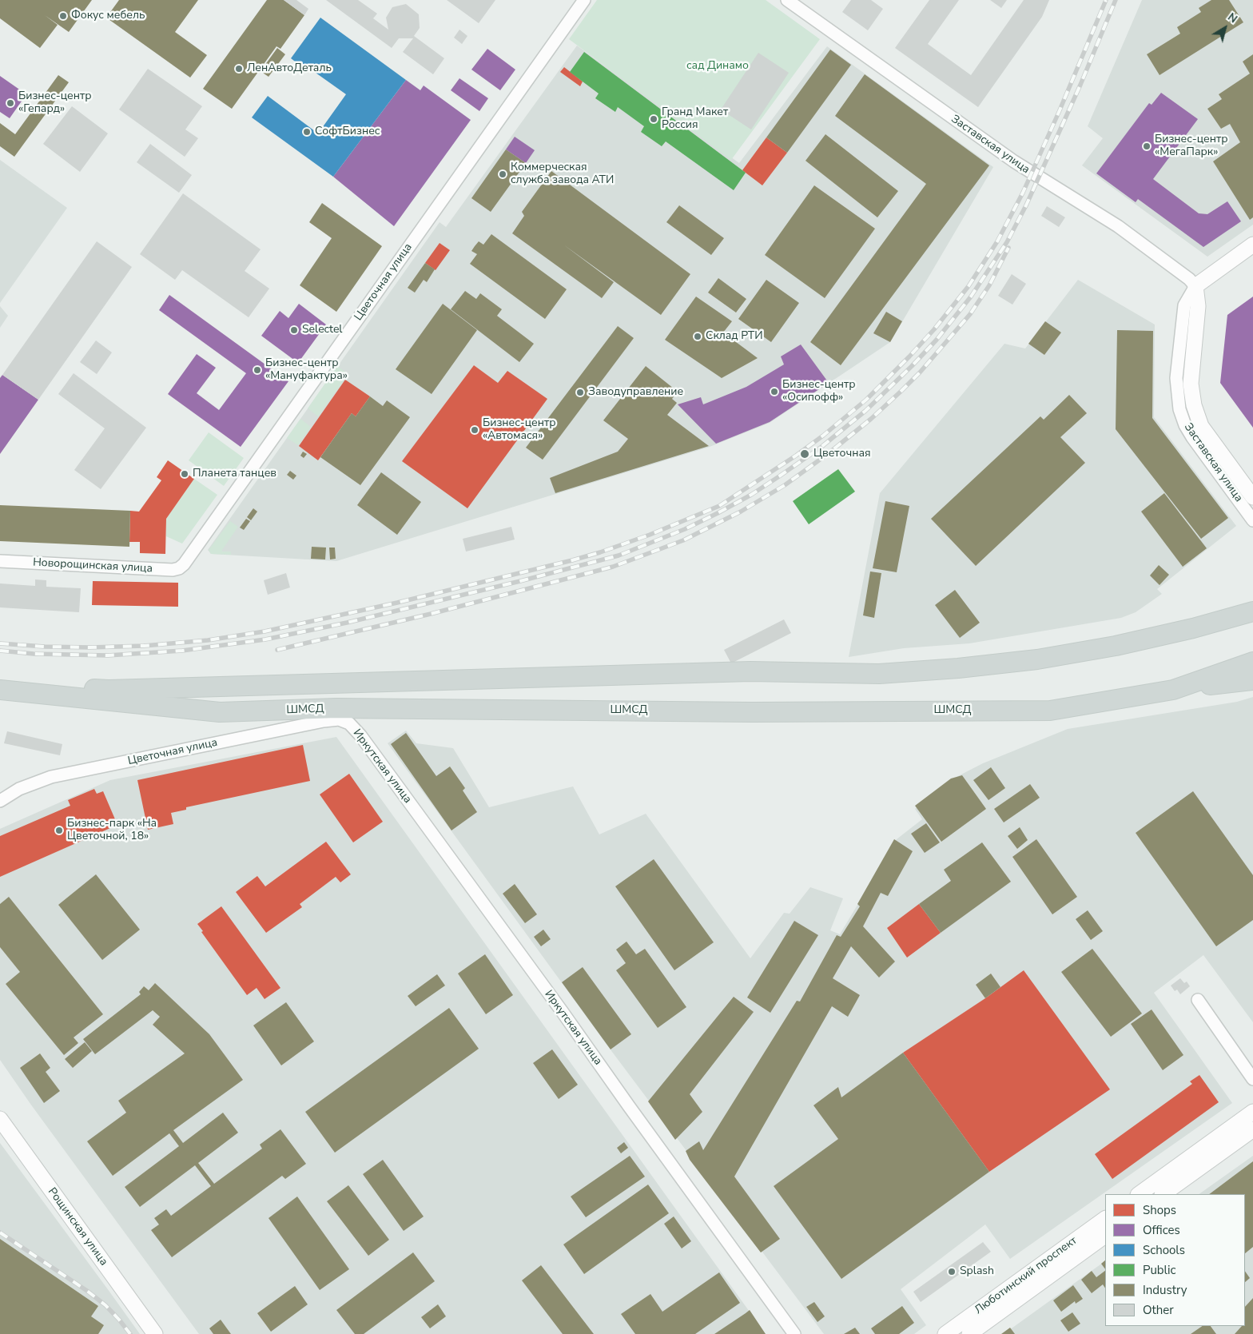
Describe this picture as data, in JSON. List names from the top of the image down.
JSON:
{
  "streets": {
    "main road": ["ШМСД"],
    "street": [
      "Заставская улица",
      "Цветочная улица",
      "Новорощинская улица",
      "Иркутская улица",
      "Рощинская улица",
      "Люботинский проспект"
    ]
  },
  "crossings": [
    ["Цветочная улица", "Новорощинская улица"],
    ["Цветочная улица", "Иркутская улица"]
  ],
  "parks": ["сад Динамо"],
  "places": [
    "Фокус мебель",
    "ЛенАвтоДеталь",
    "Бизнес-центр «Гепард»",
    "Гранд Макет Россия",
    "СофтБизнес",
    "Бизнес-центр «МегаПарк»",
    "Коммерческая служба завода АТИ",
    "Selectel",
    "Склад РТИ",
    "Бизнес-центр «Мануфактура»",
    "Бизнес-центр «Осипофф»",
    "Заводуправление",
    "Бизнес-центр «Автомася»",
    "Цветочная",
    "Планета танцев",
    "Бизнес-парк «На Цветочной, 18»",
    "Splash"
  ],
  "legend": [
    "Shops",
    "Offices",
    "Schools",
    "Public",
    "Industry",
    "Other"
  ],
  "north": "top right"
}
